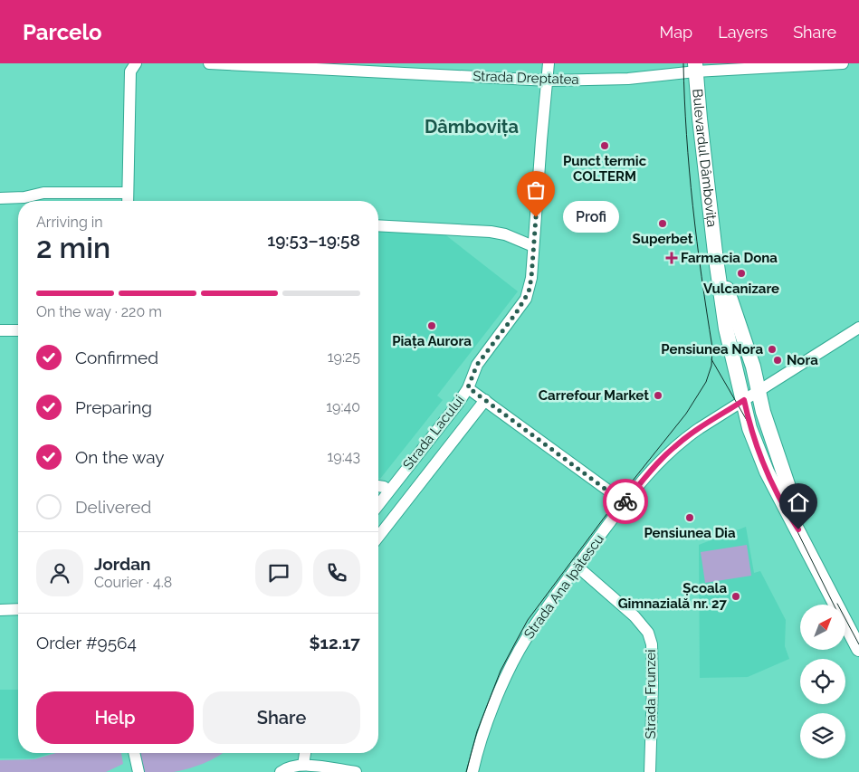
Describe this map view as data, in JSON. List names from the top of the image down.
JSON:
{
  "streets": {
    "main road": ["Bulevardul Dâmbovița"],
    "street": [
      "Strada Dreptatea",
      "Strada Lacului",
      "Strada Ana Ipătescu",
      "Strada Frunzei"
    ]
  },
  "crossings": [
    ["Strada Dreptatea", "Bulevardul Dâmbovița"],
    ["Strada Dreptatea", "Strada Lacului"],
    ["Bulevardul Dâmbovița", "Strada Ana Ipătescu"],
    ["Strada Ana Ipătescu", "Strada Frunzei"]
  ],
  "districts": ["Dâmbovița"],
  "places": {
    "other": [
      "Punct termic COLTERM",
      "Profi",
      "Superbet",
      "Vulcanizare",
      "Piața Aurora",
      "Pensiunea Nora",
      "Nora",
      "Carrefour Market",
      "Pensiunea Dia",
      "Școala Gimnazială nr. 27"
    ],
    "health": ["Farmacia Dona"]
  },
  "north": "top right",
  "page": {
    "header": "Parcelo",
    "nav": ["Map", "Layers", "Share"],
    "bubble": "Profi",
    "heading": ["2 min", "Arriving in", "19:53–19:58"],
    "panel": [
      "Jordan",
      "Courier · 4.8",
      "Order #9564",
      "$12.17"
    ],
    "bar": "On the way · 220 m",
    "list": [
      ["Confirmed", "19:25"],
      ["Preparing", "19:40"],
      ["On the way", "19:43"],
      "Delivered"
    ],
    "buttons": ["Help", "Share"]
  }
}
